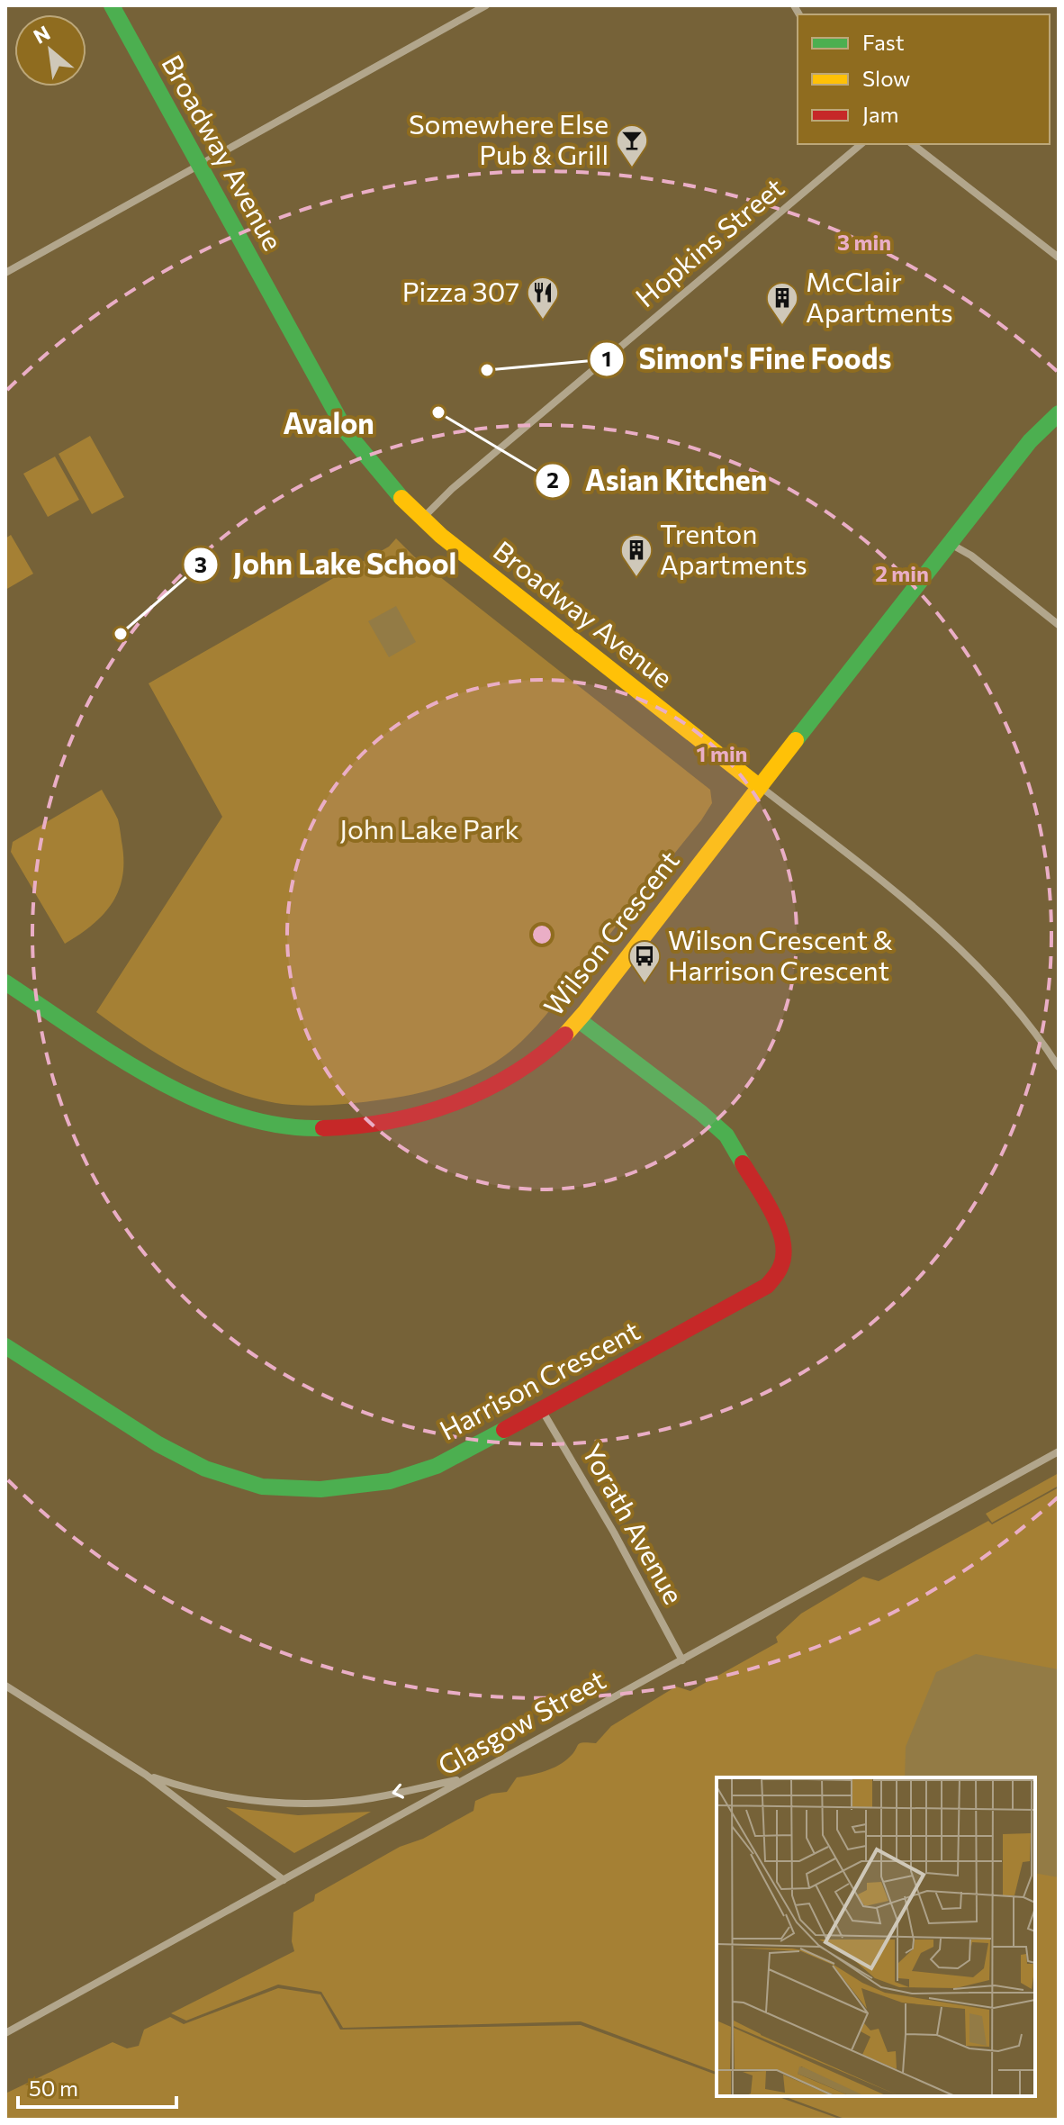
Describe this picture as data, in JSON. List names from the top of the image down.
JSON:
{
  "streets": {
    "street": [
      "Broadway Avenue",
      "Hopkins Street",
      "Wilson Crescent",
      "Harrison Crescent",
      "Yorath Avenue",
      "Glasgow Street"
    ]
  },
  "crossings": [
    ["Broadway Avenue", "Hopkins Street"],
    ["Broadway Avenue", "Wilson Crescent"],
    ["Wilson Crescent", "Harrison Crescent"],
    ["Harrison Crescent", "Yorath Avenue"],
    ["Yorath Avenue", "Glasgow Street"]
  ],
  "districts": ["Avalon"],
  "parks": ["John Lake Park"],
  "places": {
    "bar": ["Somewhere Else Pub & Grill"],
    "restaurant": ["Pizza 307"],
    "building": ["McClair Apartments", "Trenton Apartments"],
    "other": ["Simon's Fine Foods", "Asian Kitchen", "John Lake School"],
    "bus stop": ["Wilson Crescent & Harrison Crescent"]
  },
  "legend": ["Fast", "Slow", "Jam"],
  "scale_bar": "50 m",
  "north": "top left",
  "rings": ["3 min", "2 min", "1 min"]
}
